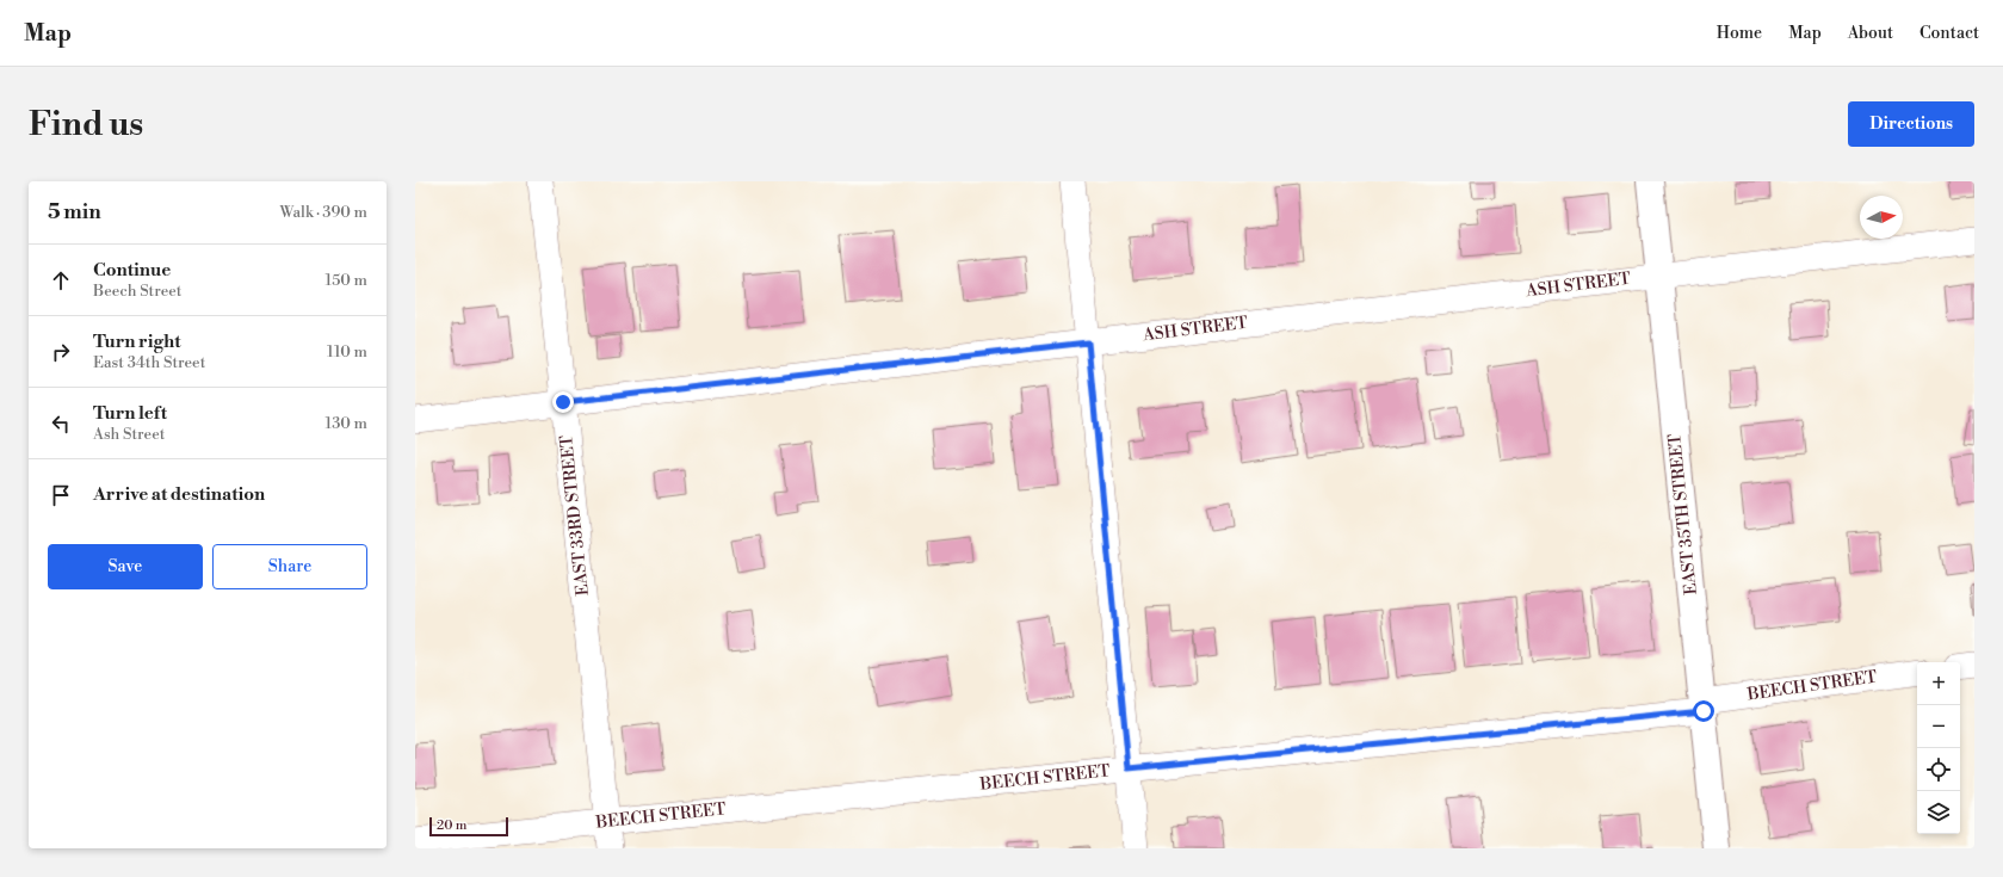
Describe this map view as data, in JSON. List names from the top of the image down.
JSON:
{
  "streets": {
    "street": [
      "ASH STREET",
      "EAST 35TH STREET",
      "EAST 33RD STREET",
      "BEECH STREET"
    ]
  },
  "crossings": [
    ["ASH STREET", "EAST 35TH STREET"],
    ["ASH STREET", "EAST 33RD STREET"],
    ["EAST 35TH STREET", "BEECH STREET"],
    ["EAST 33RD STREET", "BEECH STREET"]
  ],
  "scale_bar": "20 m",
  "north": "right",
  "page": {
    "header": "Map",
    "nav": [
      "Home",
      "Map",
      "About",
      "Contact"
    ],
    "buttons": [
      "Directions",
      ["Save", "Share"]
    ],
    "title": "Find us",
    "heading": ["5 min", "Walk · 390 m"],
    "list": [
      ["Continue", "Beech Street", "150 m"],
      ["Turn right", "East 34th Street", "110 m"],
      ["Turn left", "Ash Street", "130 m"],
      "Arrive at destination"
    ],
    "map_buttons": ["+", "−"],
    "scale": "20 m"
  }
}
